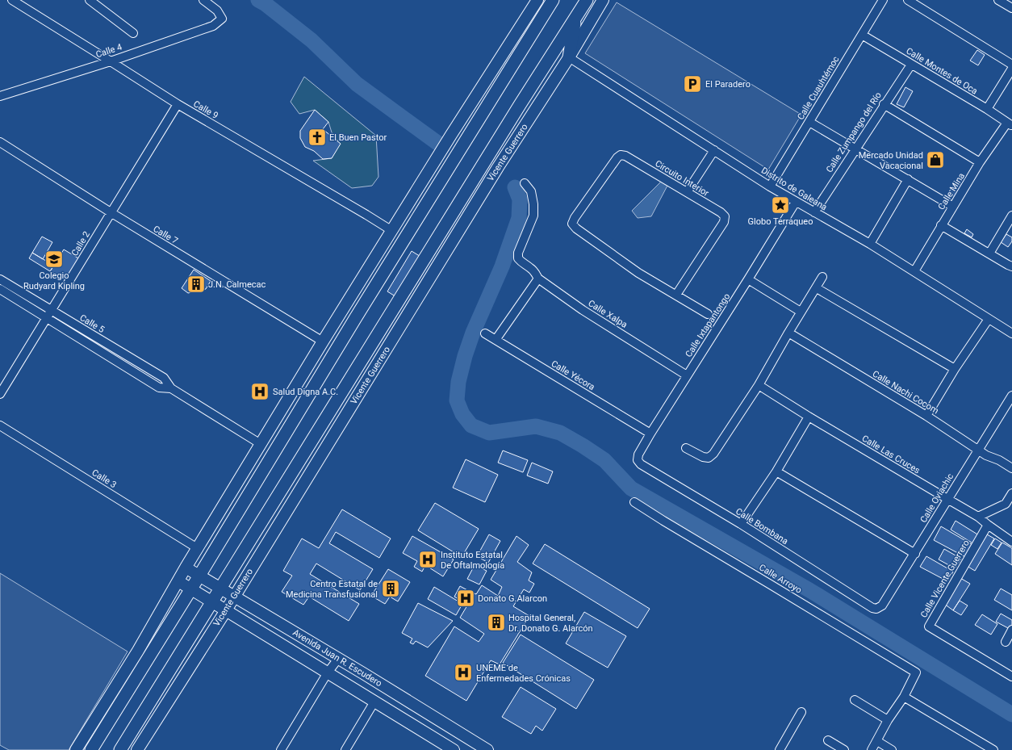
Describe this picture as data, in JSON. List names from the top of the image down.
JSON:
{
  "streets": {
    "main road": ["Vicente Guerrero", "Avenida Juan R. Escudero"],
    "street": [
      "Calle 4",
      "Calle Montes de Oca",
      "Calle Cuauhtémoc",
      "Calle 9",
      "Calle Zumpango del Río",
      "Circuito Interior",
      "Distrito de Galeana",
      "Calle Mina",
      "Calle 7",
      "Calle 2",
      "Calle Xalpa",
      "Calle 5",
      "Calle Ixtapantongo",
      "Calle Yécora",
      "Calle Nachi Cocom",
      "Calle Las Cruces",
      "Calle 3",
      "Calle Oviachic",
      "Calle Bombana",
      "Calle Arroyo",
      "Calle Vicente Guerrero"
    ]
  },
  "crossings": [
    ["Calle 4", "Calle 9"],
    ["Calle Montes de Oca", "Calle Cuauhtémoc"],
    ["Calle Montes de Oca", "Calle Zumpango del Río"],
    ["Calle Montes de Oca", "Calle Mina"],
    ["Calle Cuauhtémoc", "Distrito de Galeana"],
    ["Calle 9", "Calle 2"],
    ["Calle Zumpango del Río", "Distrito de Galeana"],
    ["Vicente Guerrero", "Distrito de Galeana"],
    ["Vicente Guerrero", "Avenida Juan R. Escudero"],
    ["Distrito de Galeana", "Calle Mina"],
    ["Distrito de Galeana", "Calle Ixtapantongo"],
    ["Calle 7", "Calle 2"],
    ["Calle 2", "Calle 5"],
    ["Calle Xalpa", "Calle Ixtapantongo"],
    ["Calle Ixtapantongo", "Calle Yécora"],
    ["Calle Ixtapantongo", "Calle Bombana"],
    ["Calle Nachi Cocom", "Calle Oviachic"],
    ["Calle Las Cruces", "Calle Oviachic"],
    ["Calle Las Cruces", "Calle Vicente Guerrero"],
    ["Calle Oviachic", "Calle Bombana"]
  ],
  "places": {
    "parking": ["El Paradero"],
    "church": ["El Buen Pastor"],
    "shop": ["Mercado Unidad Vacacional"],
    "place": ["Globo Terraqueo"],
    "school or university": ["Colegio Rudyard Kipling"],
    "building": ["J.N. Calmecac", "Centro Estatal de Medicina Transfusional", "Hospital General, Dr. Donato G. Alarcón"],
    "hospital": [
      "Salud Digna A.C.",
      "Instituto Estatal De Oftalmología",
      "Donato G.Alarcon",
      "UNEME de Enfermedades Crónicas"
    ]
  }
}
